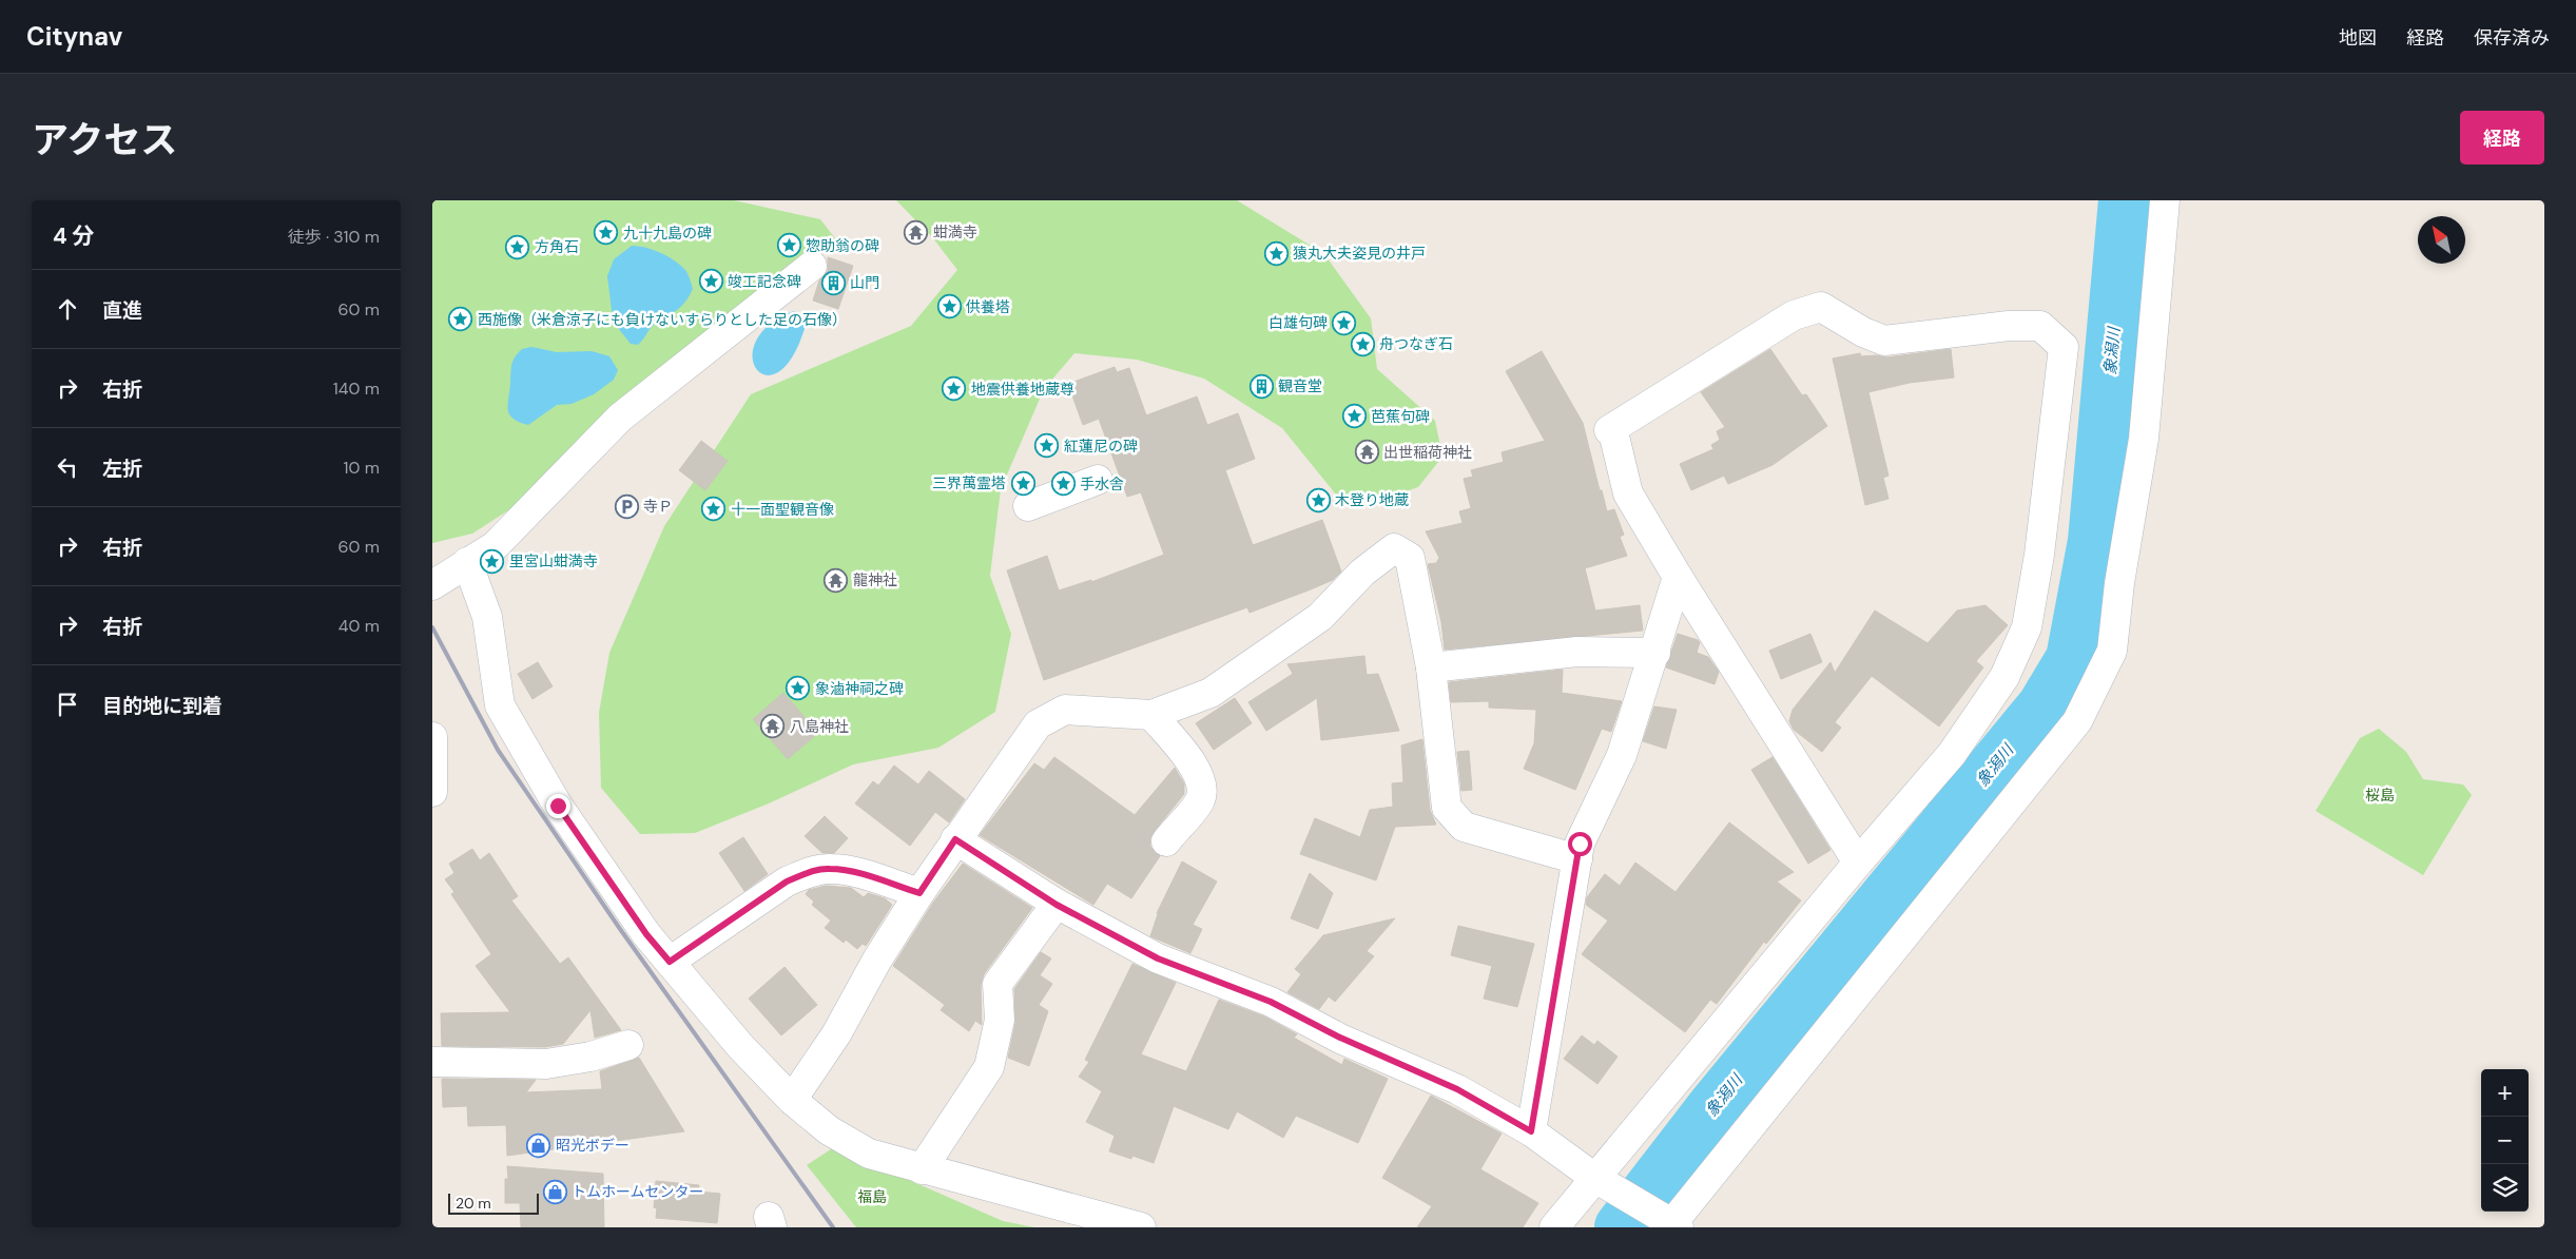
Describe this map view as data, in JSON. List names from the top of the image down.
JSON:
{
  "water": ["象潟川"],
  "parks": ["桜島", "福島"],
  "places": {
    "temple": [
      "蚶満寺",
      "出世稲荷神社",
      "龍神社",
      "八島神社"
    ],
    "place": [
      "九十九島の碑",
      "惣助翁の碑",
      "方角石",
      "猿丸大夫姿見の井戸",
      "竣工記念碑",
      "供養塔",
      "西施像（米倉涼子にも負けないすらりとした足の石像）",
      "白雄句碑",
      "舟つなぎ石",
      "地震供養地蔵尊",
      "芭蕉句碑",
      "紅蓮尼の碑",
      "三界萬霊塔",
      "手水舎",
      "木登り地蔵",
      "十一面聖観音像",
      "里宮山蚶満寺",
      "象滷神祠之碑"
    ],
    "building": ["山門", "観音堂"],
    "parking": ["寺Ｐ"],
    "shop": ["昭光ボデー", "トムホームセンター"]
  },
  "scale_bar": "20 m",
  "north": "top left",
  "page": {
    "header": "Citynav",
    "nav": ["地図", "経路", "保存済み"],
    "title": "アクセス",
    "buttons": "経路",
    "heading": ["4 分", "徒歩 · 310 m"],
    "list": [
      ["直進", "60 m"],
      ["右折", "140 m"],
      ["左折", "10 m"],
      ["右折", "60 m"],
      ["右折", "40 m"],
      "目的地に到着"
    ],
    "map_buttons": ["+", "−"],
    "scale": "20 m"
  }
}
